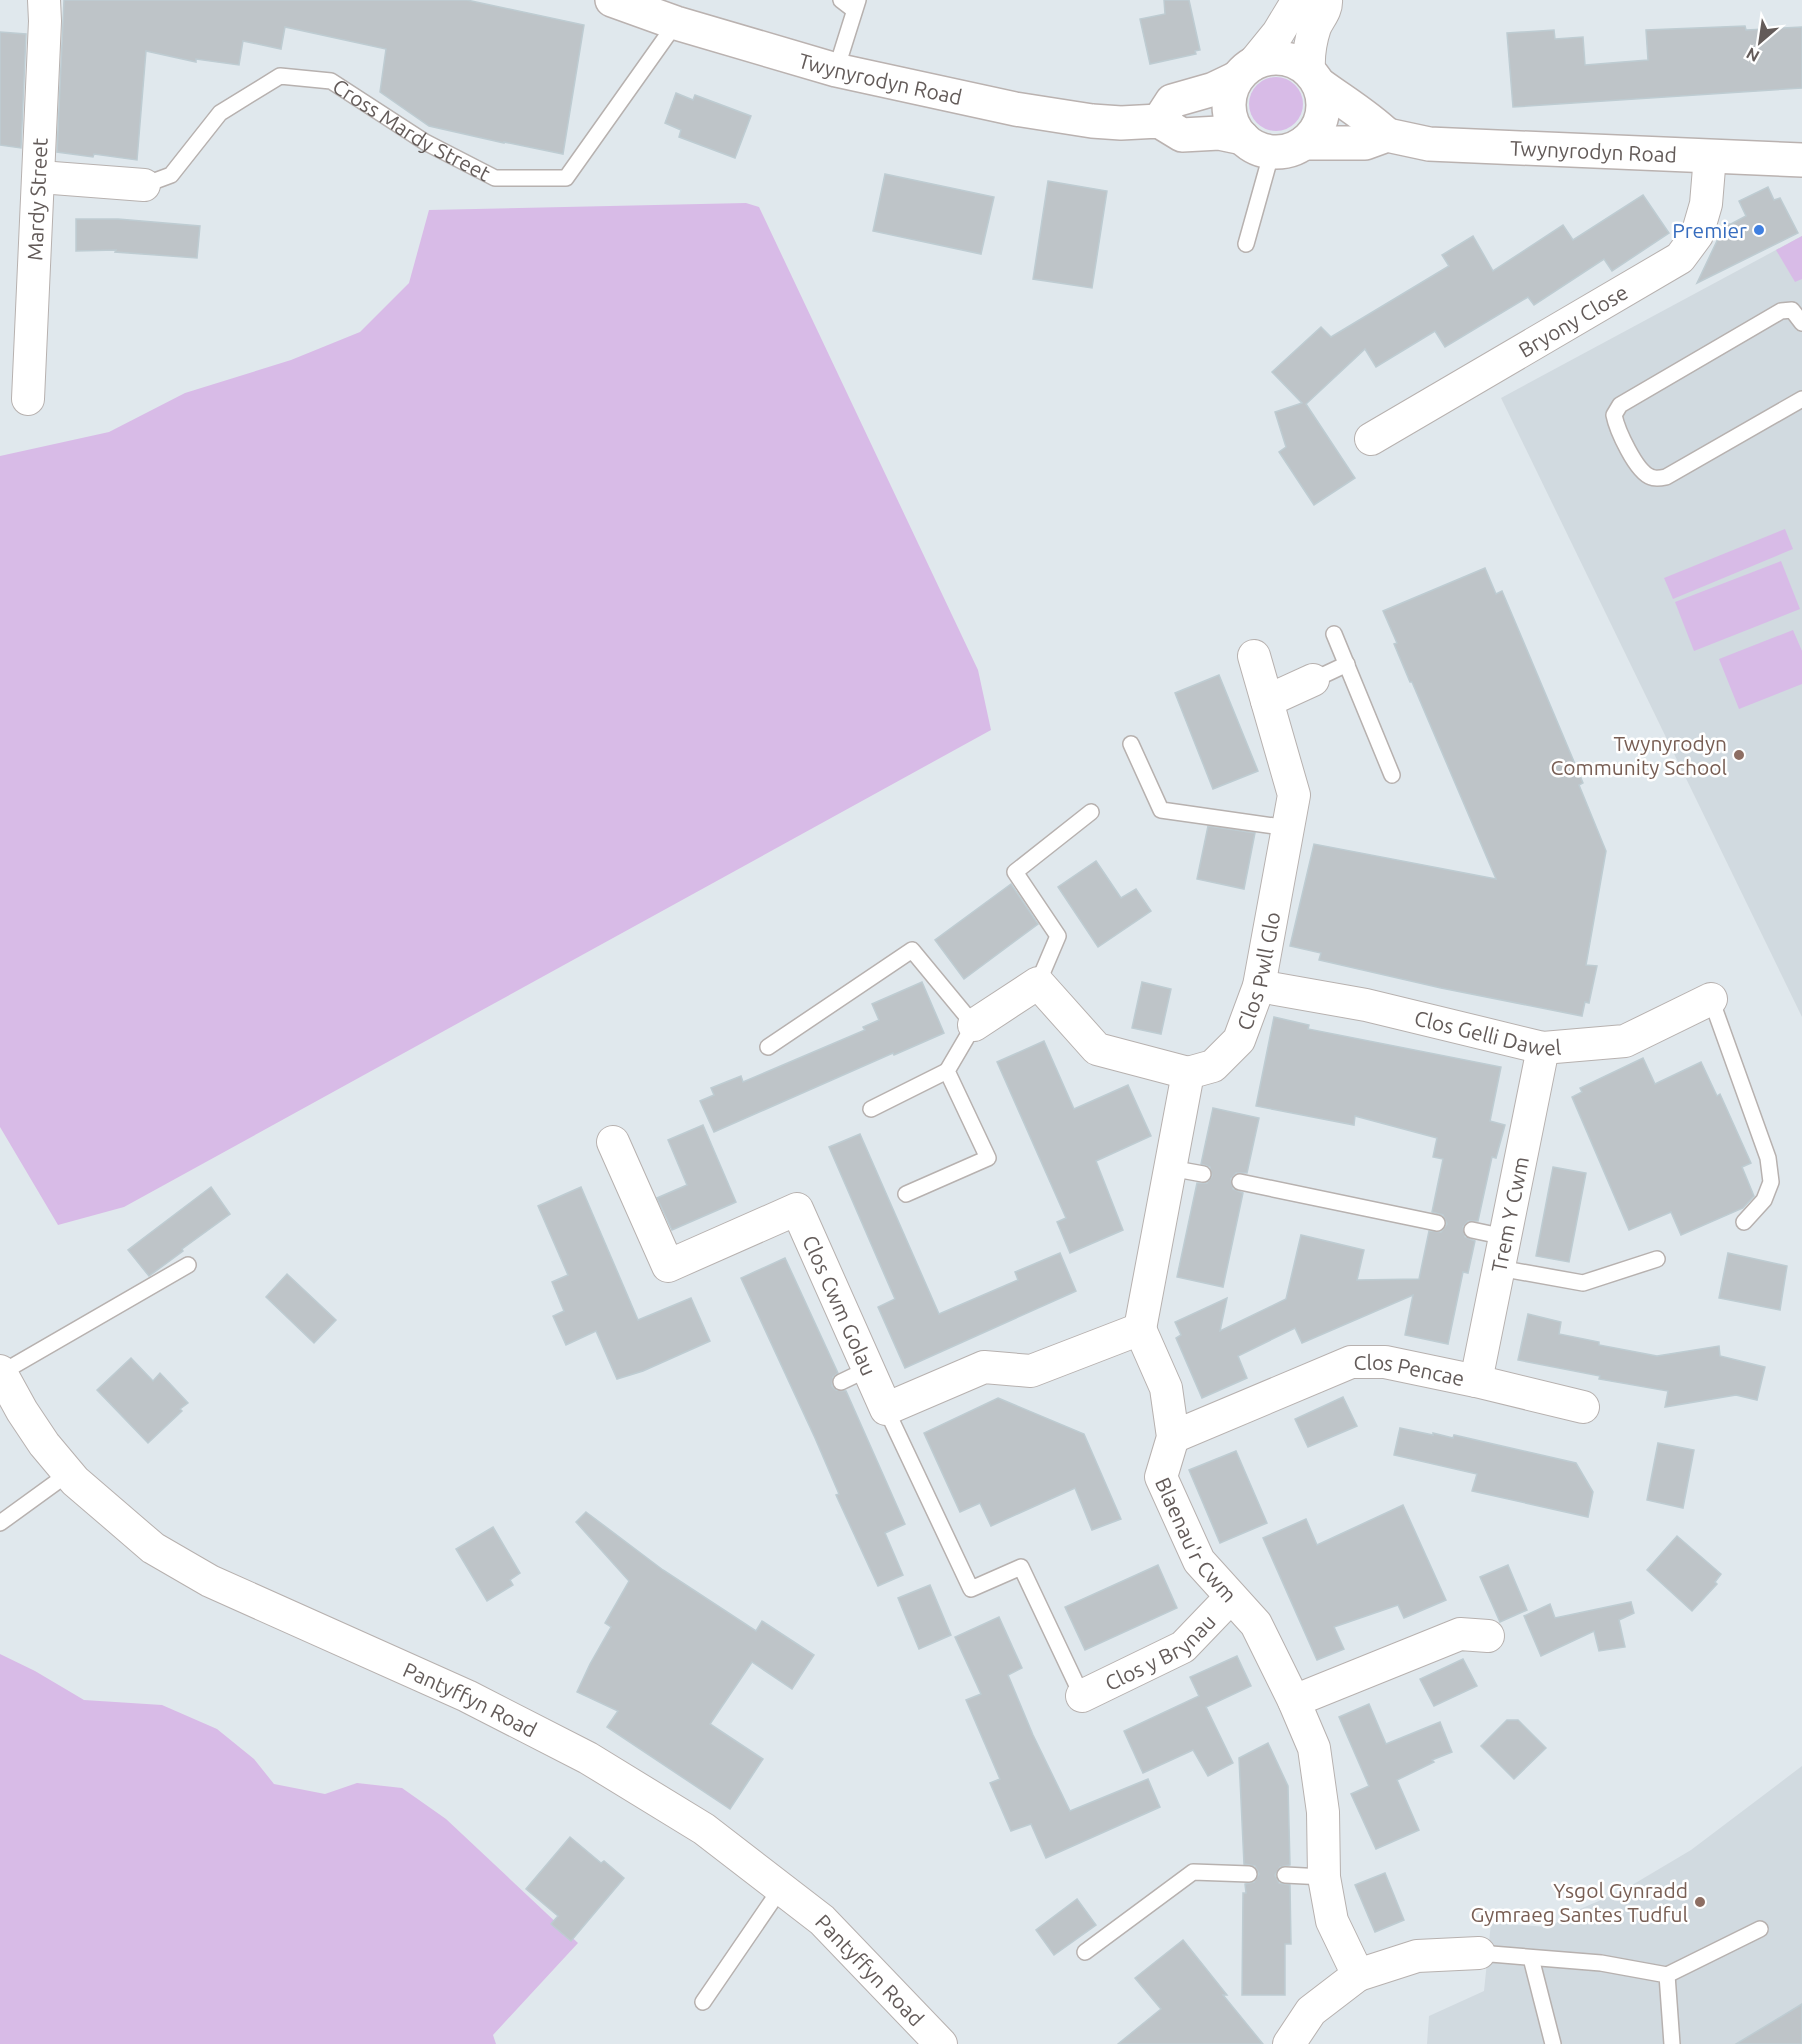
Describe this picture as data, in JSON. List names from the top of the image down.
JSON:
{
  "streets": {
    "street": [
      "Twynyrodyn Road",
      "Cross Mardy Street",
      "Mardy Street",
      "Bryony Close",
      "Clos Pwll Glo",
      "Clos Gelli Dawel",
      "Trem Y Cwm",
      "Clos Cwm Golau",
      "Clos Pencae",
      "Blaenau'r Cwm",
      "Clos y Brynau",
      "Pantyffyn Road"
    ]
  },
  "crossings": [
    ["Twynyrodyn Road", "Cross Mardy Street"],
    ["Twynyrodyn Road", "Bryony Close"],
    ["Cross Mardy Street", "Mardy Street"],
    ["Clos Pwll Glo", "Clos Gelli Dawel"],
    ["Clos Gelli Dawel", "Trem Y Cwm"],
    ["Trem Y Cwm", "Clos Pencae"],
    ["Clos Pencae", "Blaenau'r Cwm"],
    ["Blaenau'r Cwm", "Clos y Brynau"]
  ],
  "places": ["Premier", "Twynyrodyn Community School", "Ysgol Gynradd Gymraeg Santes Tudful"],
  "north": "bottom left"
}
